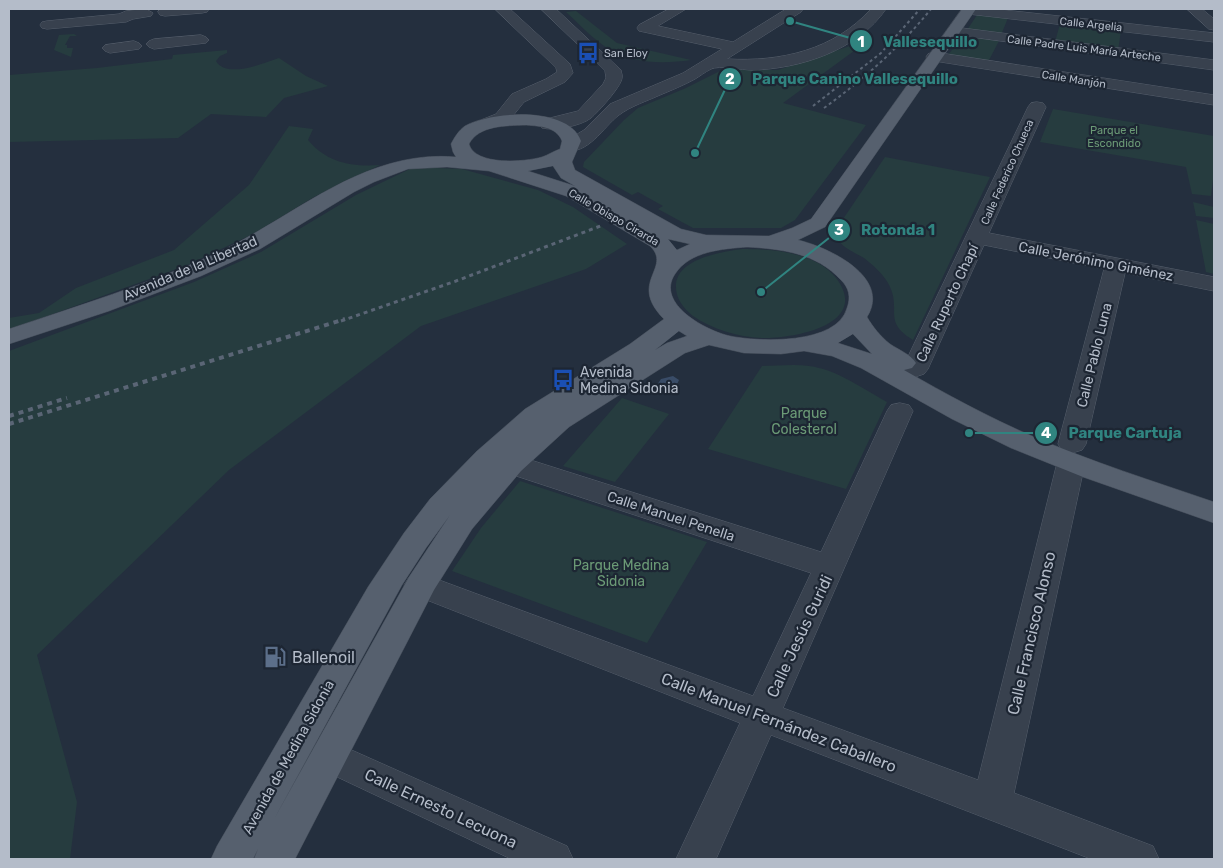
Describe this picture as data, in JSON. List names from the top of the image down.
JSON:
{
  "streets": {
    "main road": ["Calle Obispo Cirarda", "Avenida de la Libertad", "Avenida de Medina Sidonia"],
    "street": [
      "Calle Argelia",
      "Calle Padre Luis María Arteche",
      "Calle Manjón",
      "Calle Federico Chueca",
      "Calle Jerónimo Giménez",
      "Calle Ruperto Chapí",
      "Calle Pablo Luna",
      "Calle Manuel Penella",
      "Calle Francisco Alonso",
      "Calle Jesús Guridi",
      "Calle Manuel Fernández Caballero",
      "Calle Ernesto Lecuona"
    ]
  },
  "crossings": [
    ["Calle Federico Chueca", "Calle Jerónimo Giménez"],
    ["Calle Federico Chueca", "Calle Ruperto Chapí"],
    ["Calle Obispo Cirarda", "Avenida de la Libertad"],
    ["Calle Jerónimo Giménez", "Calle Ruperto Chapí"],
    ["Calle Jerónimo Giménez", "Calle Pablo Luna"],
    ["Calle Pablo Luna", "Calle Francisco Alonso"],
    ["Calle Manuel Penella", "Calle Jesús Guridi"],
    ["Calle Francisco Alonso", "Calle Manuel Fernández Caballero"],
    ["Calle Jesús Guridi", "Calle Manuel Fernández Caballero"]
  ],
  "parks": ["Parque el Escondido", "Parque Colesterol", "Parque Medina Sidonia"],
  "places": {
    "other": [
      "Vallesequillo",
      "Parque Canino Vallesequillo",
      "Rotonda 1",
      "Parque Cartuja"
    ],
    "bus stop": ["San Eloy", "Avenida Medina Sidonia"],
    "fuel station": ["Ballenoil"]
  }
}
